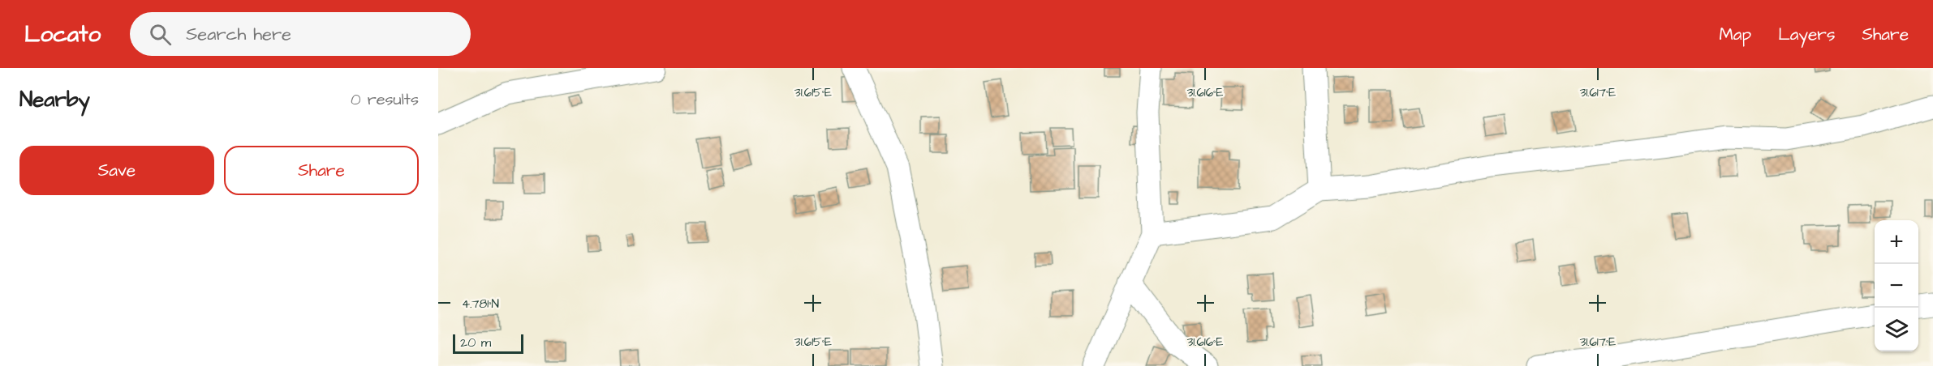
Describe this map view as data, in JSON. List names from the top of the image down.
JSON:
{
  "scale_bar": "20 m",
  "page": {
    "header": "Locato",
    "search": "Search here",
    "nav": ["Map", "Layers", "Share"],
    "heading": ["Nearby", "0 results"],
    "buttons": ["Save", "Share"],
    "map_buttons": ["+", "−"],
    "scale": "20 m"
  },
  "coordinates": [
    "31.615°E",
    "31.616°E",
    "31.617°E",
    "4.781°N"
  ]
}
